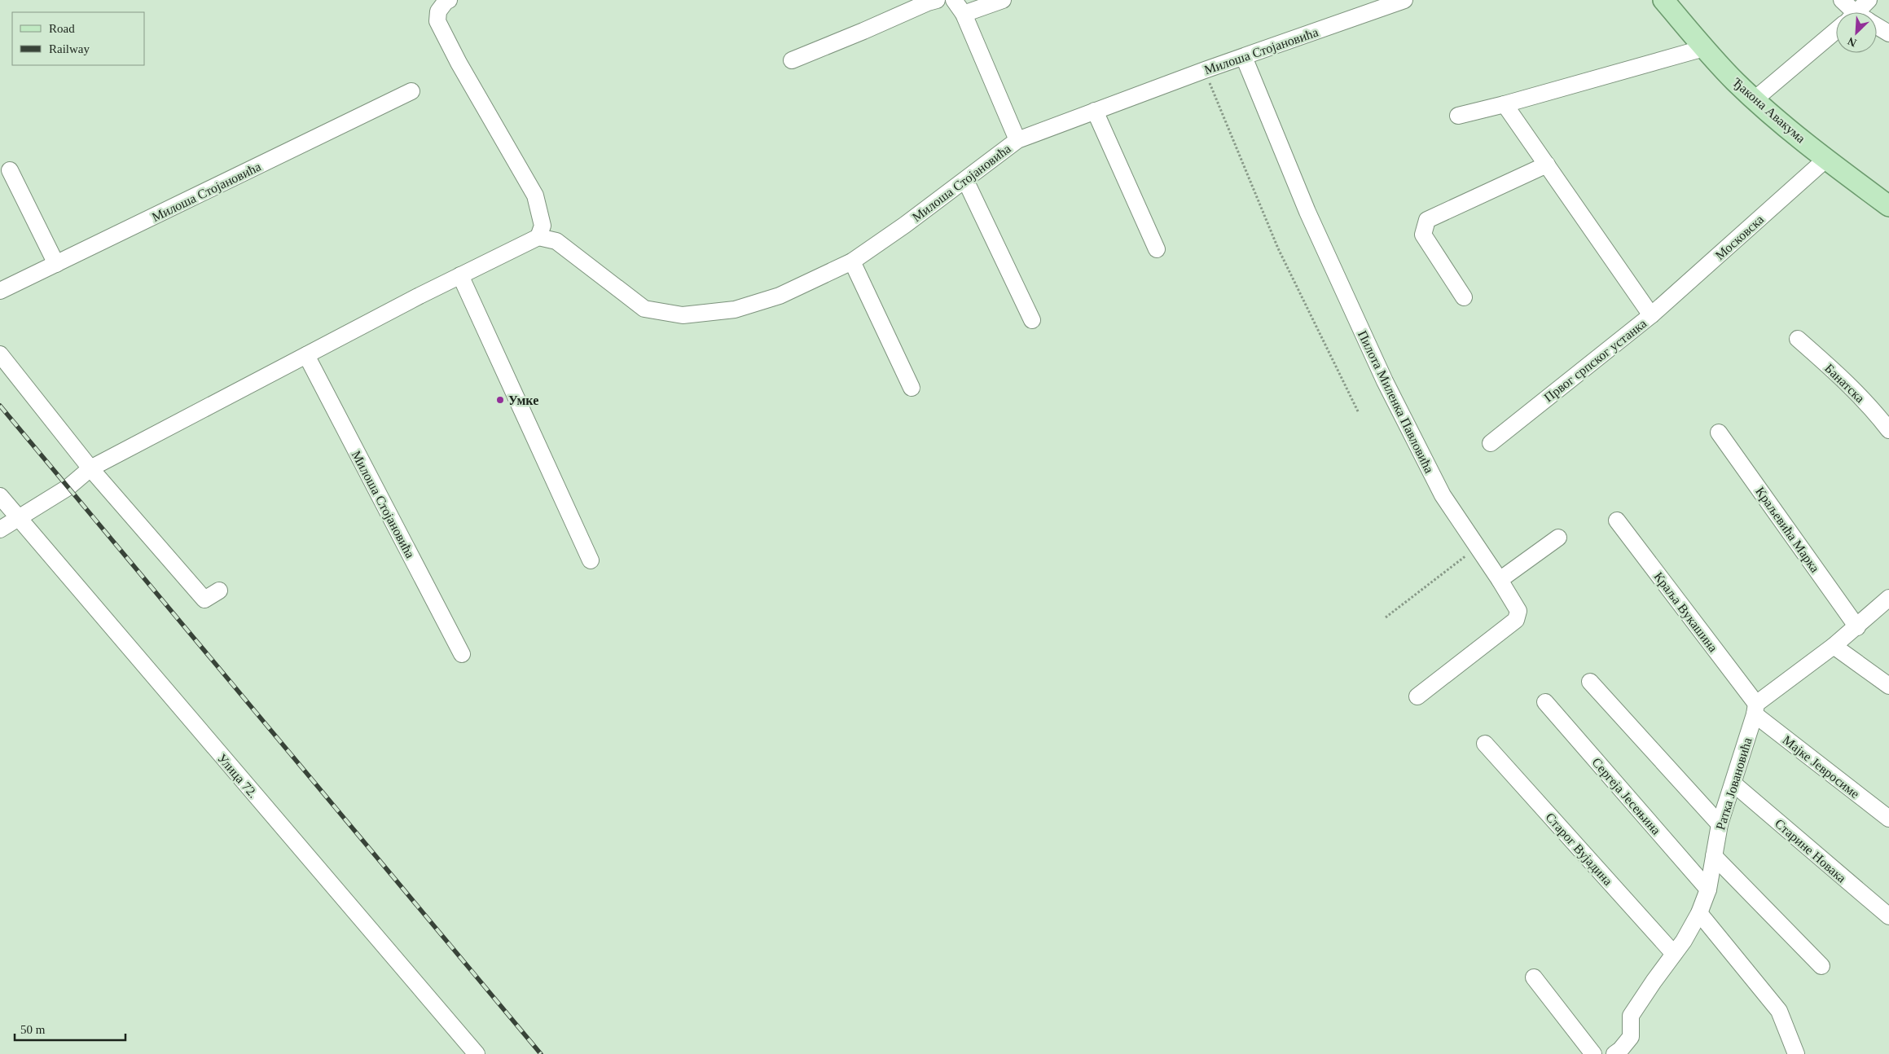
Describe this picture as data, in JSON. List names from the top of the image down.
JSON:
{
  "streets": {
    "main road": ["Ђакона Авакума"],
    "street": [
      "Милоша Стојановића",
      "Московска",
      "Првог српског устанка",
      "Банатска",
      "Пилота Миленка Павловића",
      "Краљевића Марка",
      "Краља Вукашина",
      "Мајке Јевросиме",
      "Улица 72.",
      "Ратка Јовановића",
      "Сергеја Јесењина",
      "Старог Вујадина",
      "Старине Новака"
    ]
  },
  "crossings": [
    ["Милоша Стојановића", "Пилота Миленка Павловића"],
    ["Ђакона Авакума", "Московска"],
    ["Московска", "Првог српског устанка"],
    ["Краља Вукашина", "Мајке Јевросиме"],
    ["Краља Вукашина", "Ратка Јовановића"],
    ["Мајке Јевросиме", "Ратка Јовановића"],
    ["Ратка Јовановића", "Сергеја Јесењина"],
    ["Ратка Јовановића", "Старог Вујадина"],
    ["Ратка Јовановића", "Старине Новака"]
  ],
  "places": ["Умке"],
  "legend": ["Road", "Railway"],
  "scale_bar": "50 m",
  "north": "bottom left"
}
